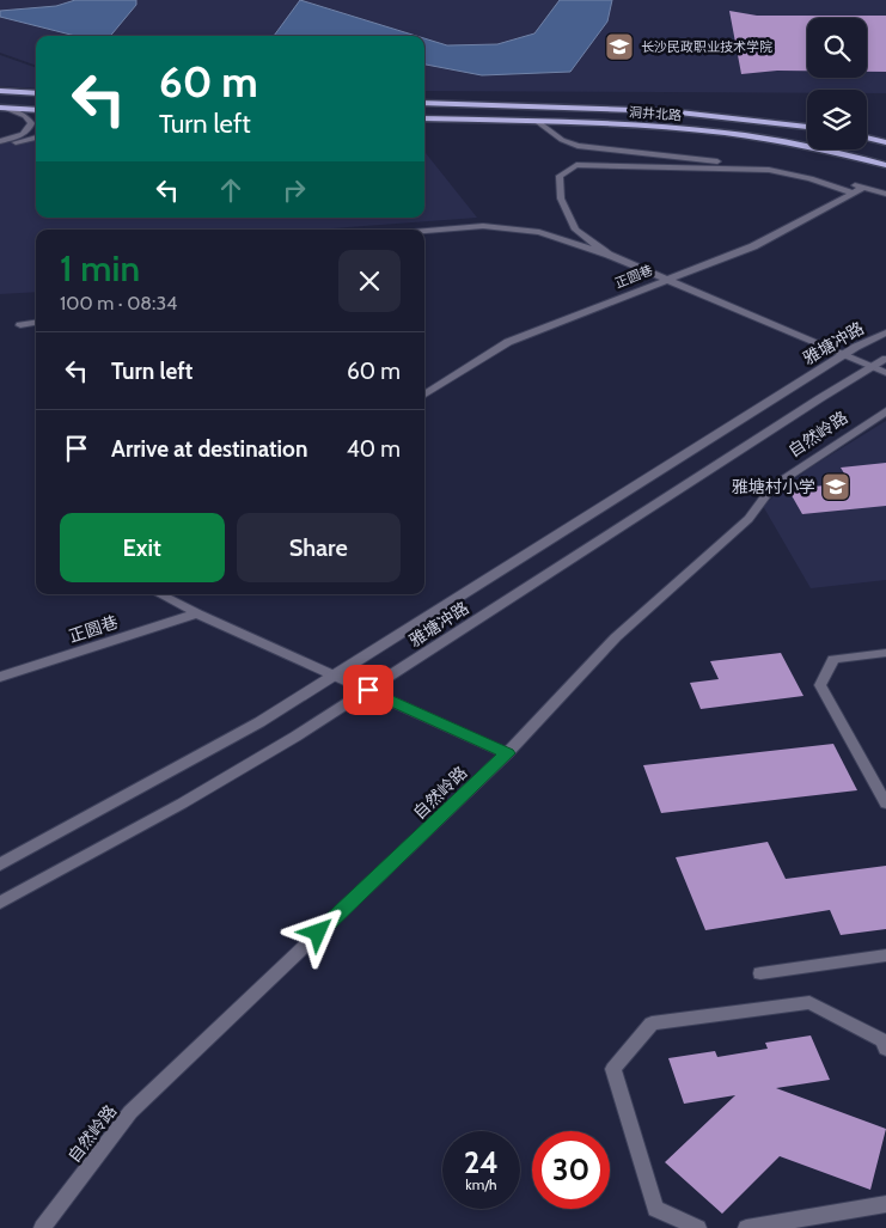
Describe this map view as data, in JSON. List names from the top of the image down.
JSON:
{
  "streets": {
    "main road": ["洞井北路"],
    "street": ["正圆巷", "雅塘冲路", "自然岭路"]
  },
  "places": {
    "school or university": ["长沙民政职业技术学院", "雅塘村小学"]
  },
  "page": {
    "turn": ["60 m", "Turn left"],
    "heading": ["1 min", "100 m · 08:34"],
    "list": [
      {
        "name": "Turn left",
        "value": "60 m"
      },
      {
        "name": "Arrive at destination",
        "value": "40 m"
      }
    ],
    "buttons": ["Exit", "Share"],
    "speed": "24 km/h",
    "limit": "30"
  }
}
